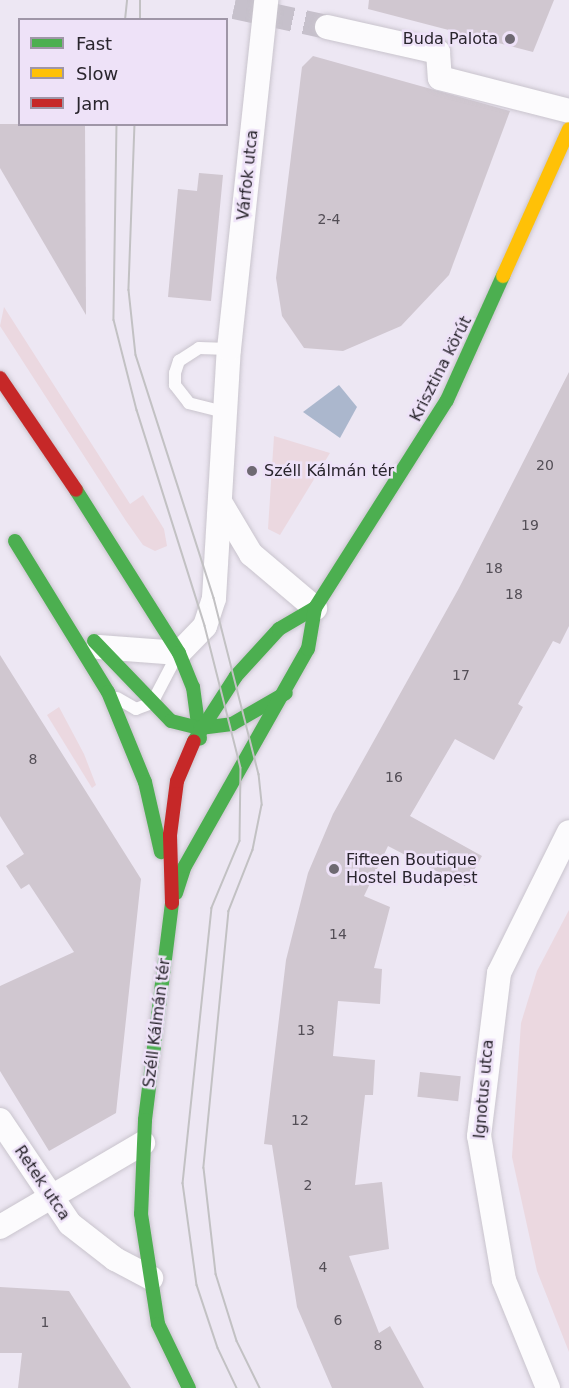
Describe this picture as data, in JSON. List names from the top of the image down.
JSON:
{
  "streets": {
    "main road": ["Krisztina körút", "Széll Kálmán tér"],
    "street": ["Várfok utca", "Ignotus utca", "Retek utca"]
  },
  "crossings": [
    ["Krisztina körút", "Széll Kálmán tér"],
    ["Széll Kálmán tér", "Retek utca"]
  ],
  "places": ["Buda Palota", "Széll Kálmán tér", "Fifteen Boutique Hostel Budapest"],
  "house_numbers": [
    "2-4",
    "20",
    "19",
    "18",
    "18",
    "17",
    "8",
    "16",
    "14",
    "13",
    "12",
    "2",
    "4",
    "6",
    "1",
    "8"
  ],
  "legend": ["Fast", "Slow", "Jam"]
}
